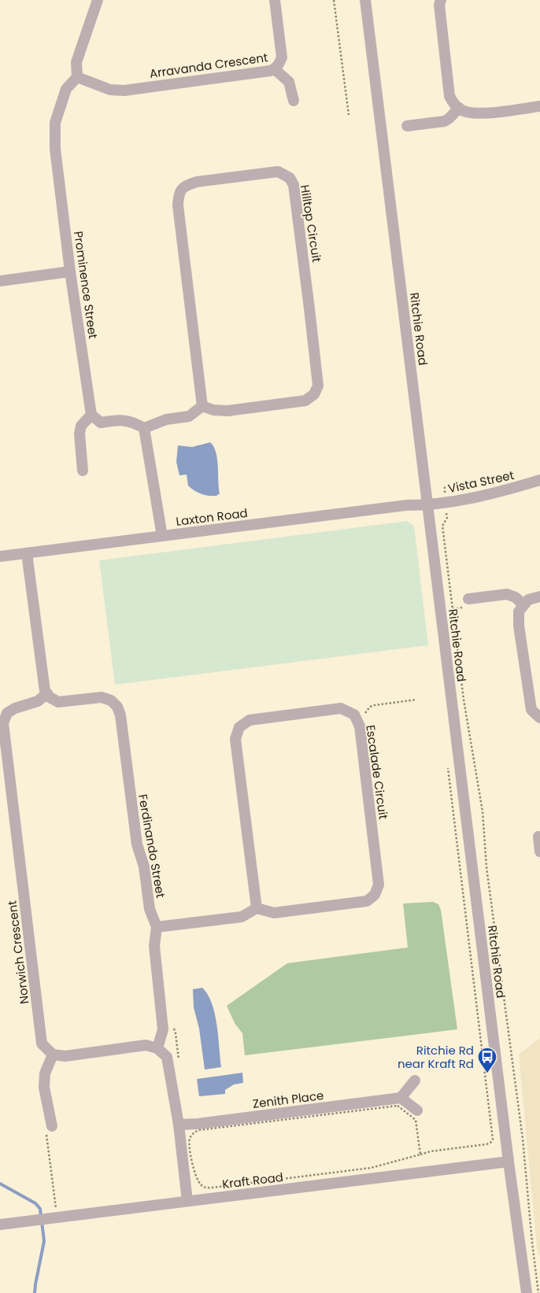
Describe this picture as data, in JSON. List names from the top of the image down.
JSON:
{
  "streets": {
    "street": [
      "Arravanda Crescent",
      "Hilltop Circuit",
      "Prominence Street",
      "Ritchie Road",
      "Vista Street",
      "Laxton Road",
      "Escalade Circuit",
      "Ferdinando Street",
      "Norwich Crescent",
      "Zenith Place",
      "Kraft Road"
    ]
  },
  "crossings": [
    ["Arravanda Crescent", "Prominence Street"],
    ["Ritchie Road", "Vista Street"],
    ["Ritchie Road", "Laxton Road"],
    ["Ritchie Road", "Kraft Road"],
    ["Vista Street", "Laxton Road"],
    ["Ferdinando Street", "Norwich Crescent"]
  ],
  "places": {
    "bus stop": ["Ritchie Rd near Kraft Rd"]
  }
}
